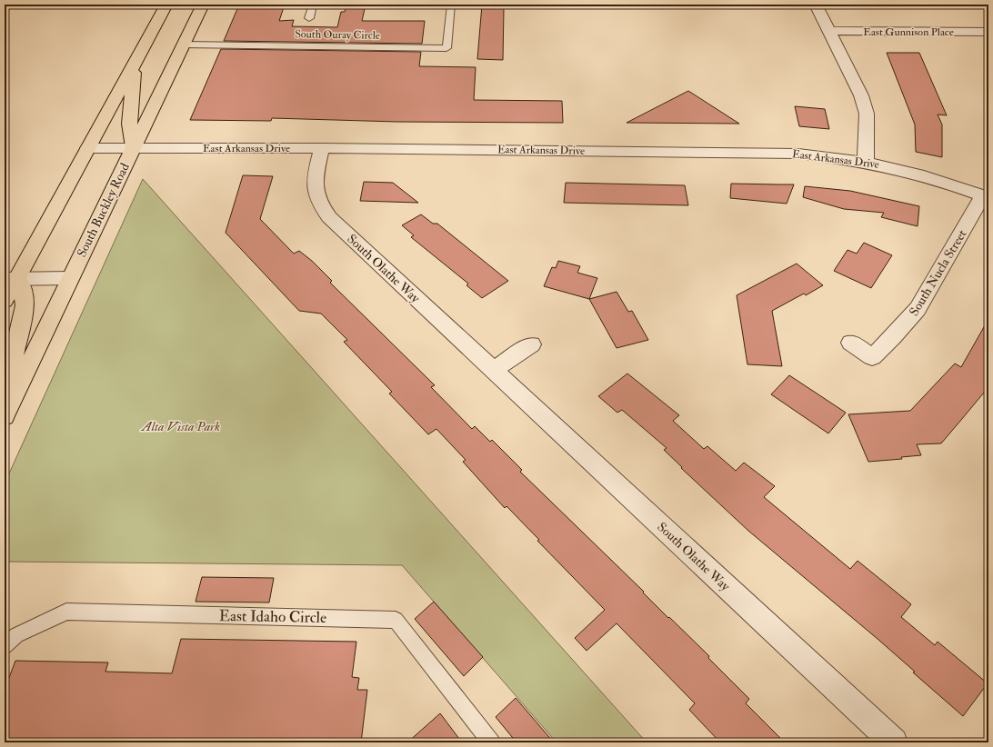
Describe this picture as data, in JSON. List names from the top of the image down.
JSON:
{
  "streets": {
    "main road": ["South Buckley Road"],
    "street": [
      "East Gunnison Place",
      "East Arkansas Drive",
      "South Olathe Way",
      "South Nucla Street"
    ],
    "lane": ["South Ouray Circle", "East Idaho Circle"]
  },
  "crossings": [
    ["South Ouray Circle", "South Buckley Road"],
    ["East Arkansas Drive", "South Buckley Road"],
    ["East Arkansas Drive", "South Olathe Way"],
    ["East Arkansas Drive", "South Nucla Street"]
  ],
  "parks": ["Alta Vista Park"]
}
